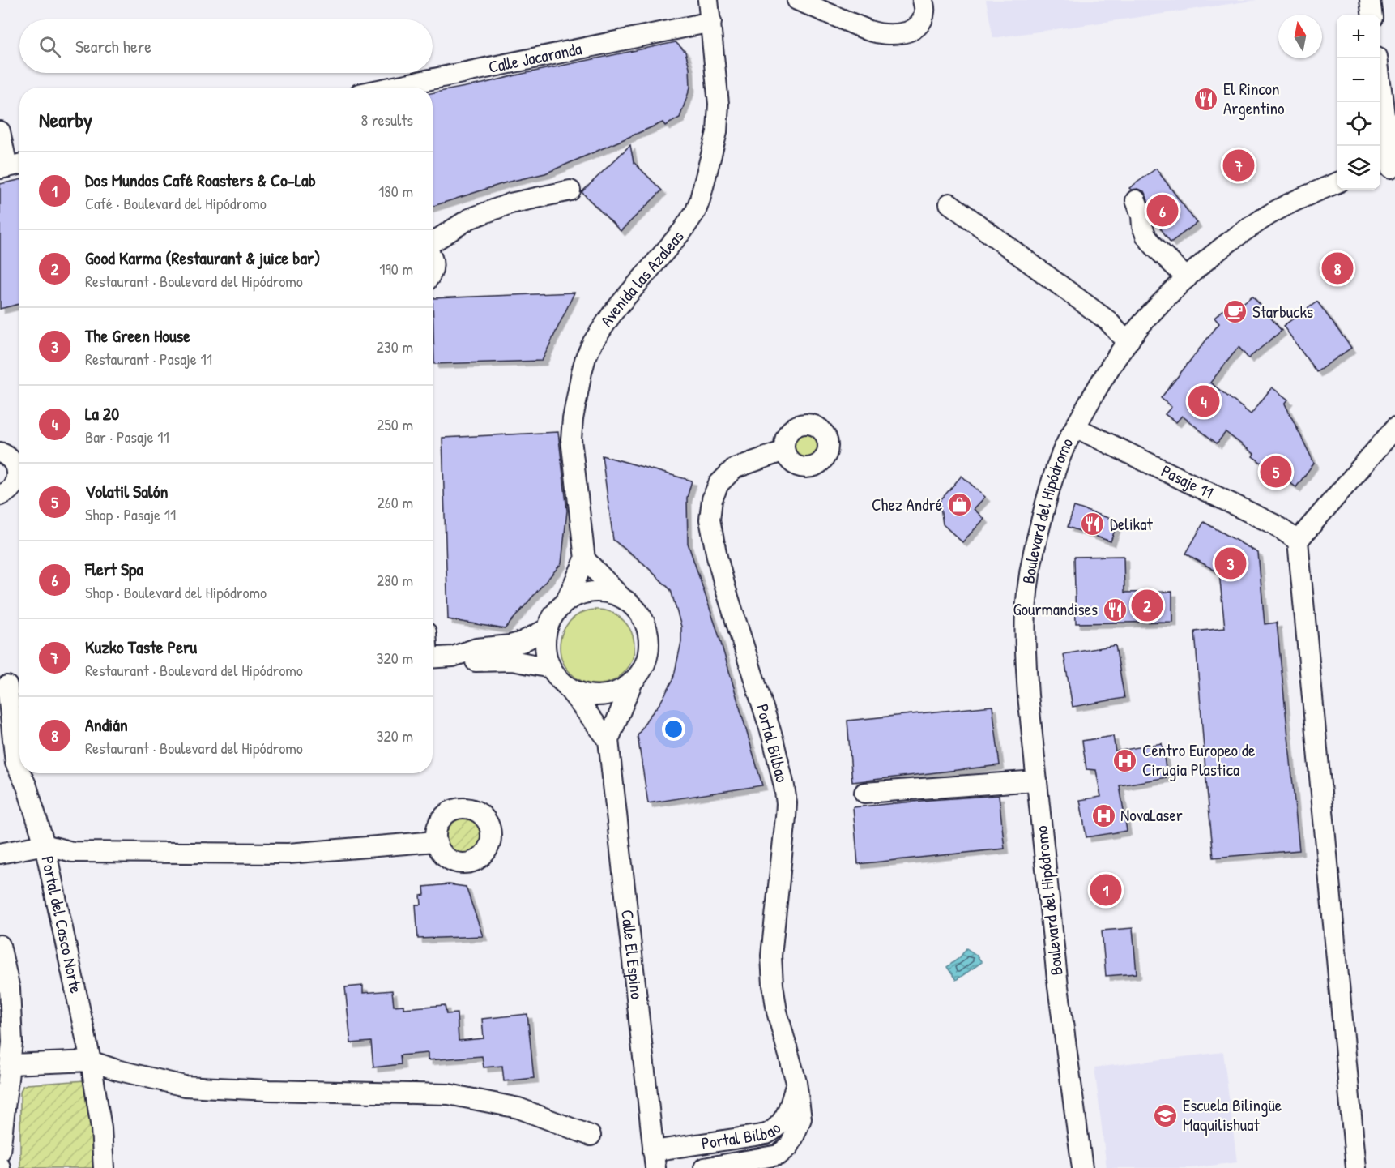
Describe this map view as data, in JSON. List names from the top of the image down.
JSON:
{
  "streets": {
    "street": [
      "Calle Jacaranda",
      "Avenida las Azaleas",
      "Pasaje 11",
      "Boulevard del Hipódromo",
      "Portal Bilbao",
      "Portal del Casco Norte",
      "Calle El Espino"
    ]
  },
  "crossings": [
    ["Calle Jacaranda", "Avenida las Azaleas"],
    ["Pasaje 11", "Boulevard del Hipódromo"],
    ["Portal Bilbao", "Calle El Espino"]
  ],
  "places": {
    "restaurant": ["El Rincon Argentino", "Delikat", "Gourmandises"],
    "cafe": ["Starbucks"],
    "shop": ["Chez André"],
    "hospital": ["Centro Europeo de Cirugia Plastica", "NovaLaser"],
    "school or university": ["Escuela Bilingüe Maquilishuat"]
  },
  "north": "top",
  "page": {
    "map_buttons": ["+", "−"],
    "search": "Search here",
    "heading": ["Nearby", "8 results"],
    "pins": [
      "7",
      "6",
      "8",
      "4",
      "5",
      "3",
      "2",
      "1"
    ],
    "list": [
      {
        "mark": "1",
        "name": "Dos Mundos Café Roasters & Co-Lab",
        "note": "Café · Boulevard del Hipódromo",
        "value": "180 m"
      },
      {
        "mark": "2",
        "name": "Good Karma (Restaurant & juice bar)",
        "note": "Restaurant · Boulevard del Hipódromo",
        "value": "190 m"
      },
      {
        "mark": "3",
        "name": "The Green House",
        "note": "Restaurant · Pasaje 11",
        "value": "230 m"
      },
      {
        "mark": "4",
        "name": "La 20",
        "note": "Bar · Pasaje 11",
        "value": "250 m"
      },
      {
        "mark": "5",
        "name": "Volatil Salón",
        "note": "Shop · Pasaje 11",
        "value": "260 m"
      },
      {
        "mark": "6",
        "name": "Flert Spa",
        "note": "Shop · Boulevard del Hipódromo",
        "value": "280 m"
      },
      {
        "mark": "7",
        "name": "Kuzko Taste Peru",
        "note": "Restaurant · Boulevard del Hipódromo",
        "value": "320 m"
      },
      {
        "mark": "8",
        "name": "Andián",
        "note": "Restaurant · Boulevard del Hipódromo",
        "value": "320 m"
      }
    ]
  }
}
